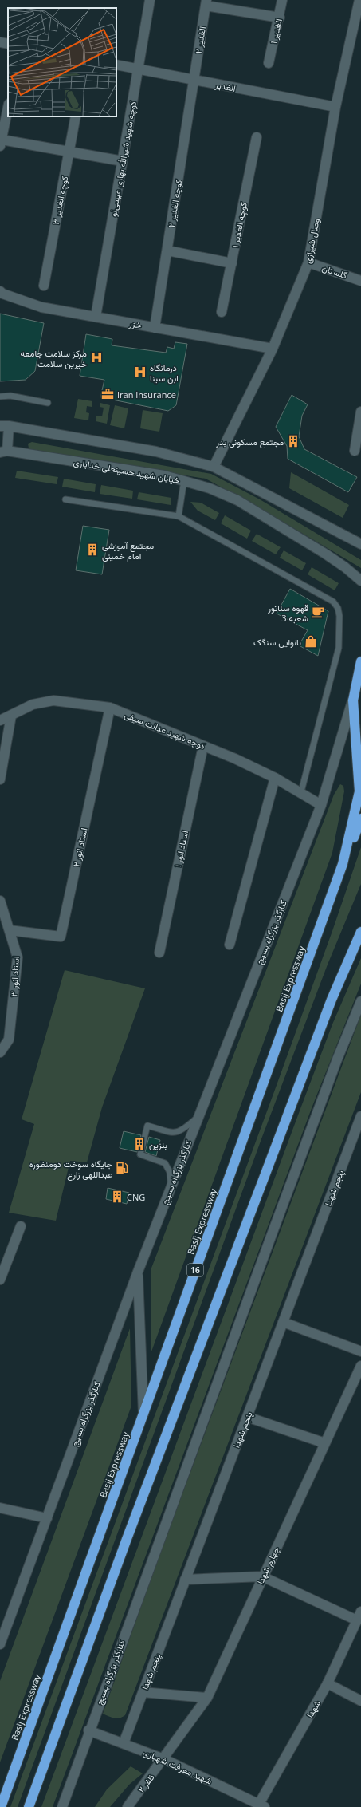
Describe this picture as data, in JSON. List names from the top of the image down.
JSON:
{
  "streets": {
    "highway": ["Basij Expressway", "16"],
    "street": [
      "الغدیر ۱",
      "۲ الغدیر",
      "الغدیر",
      "کوچه شهید شیرالله بهاری عیسی‌لو",
      "کوچه الغدیر ۳",
      "کوچه الغدیر ۲",
      "کوچه الغدیر ۱",
      "وصال شیرازی",
      "گلستان",
      "خزر",
      "خیابان شهید حسینعلی خدایاری",
      "کوچه شهید عدالت سیفی",
      "استاد انور ۲",
      "استاد انور ۱",
      "کنارگذر بزرگراه بسیج",
      "استاد انور ۳",
      "پنجم شهدا",
      "چهارم شهدا",
      "شهدا",
      "شهید معرفت شهبازی",
      "ظفر ۲"
    ]
  },
  "crossings": [
    ["۲ الغدیر", "الغدیر"],
    ["۲ الغدیر", "کوچه الغدیر ۲"],
    ["الغدیر", "کوچه شهید شیرالله بهاری عیسی‌لو"],
    ["الغدیر", "کوچه الغدیر ۲"],
    ["الغدیر", "وصال شیرازی"],
    ["کوچه شهید شیرالله بهاری عیسی‌لو", "خزر"],
    ["کوچه الغدیر ۲", "خزر"],
    ["وصال شیرازی", "گلستان"],
    ["وصال شیرازی", "خزر"],
    ["کوچه شهید عدالت سیفی", "استاد انور ۲"],
    ["کوچه شهید عدالت سیفی", "استاد انور ۱"],
    ["کوچه شهید عدالت سیفی", "کنارگذر بزرگراه بسیج"],
    ["استاد انور ۲", "استاد انور ۳"],
    ["کنارگذر بزرگراه بسیج", "16"],
    ["کنارگذر بزرگراه بسیج", "شهید معرفت شهبازی"],
    ["Basij Expressway", "16"],
    ["پنجم شهدا", "شهید معرفت شهبازی"],
    ["چهارم شهدا", "شهید معرفت شهبازی"],
    ["چهارم شهدا", "ظفر ۲"],
    ["شهدا", "شهید معرفت شهبازی"],
    ["شهید معرفت شهبازی", "ظفر ۲"]
  ],
  "places": {
    "hospital": ["مرکز سلامت جامعه خیرین سلامت", "درمانگاه ابن سینا"],
    "office": ["Iran Insurance"],
    "building": [
      "مجتمع مسکونی بدر",
      "مجتمع آموزشی امام خمینی",
      "بنزین",
      "CNG"
    ],
    "cafe": ["قهوه سناتور شعبه 3"],
    "shop": ["نانوایی سنگک"],
    "fuel station": ["جایگاه سوخت دومنظوره عبداللهی زارع"]
  }
}
